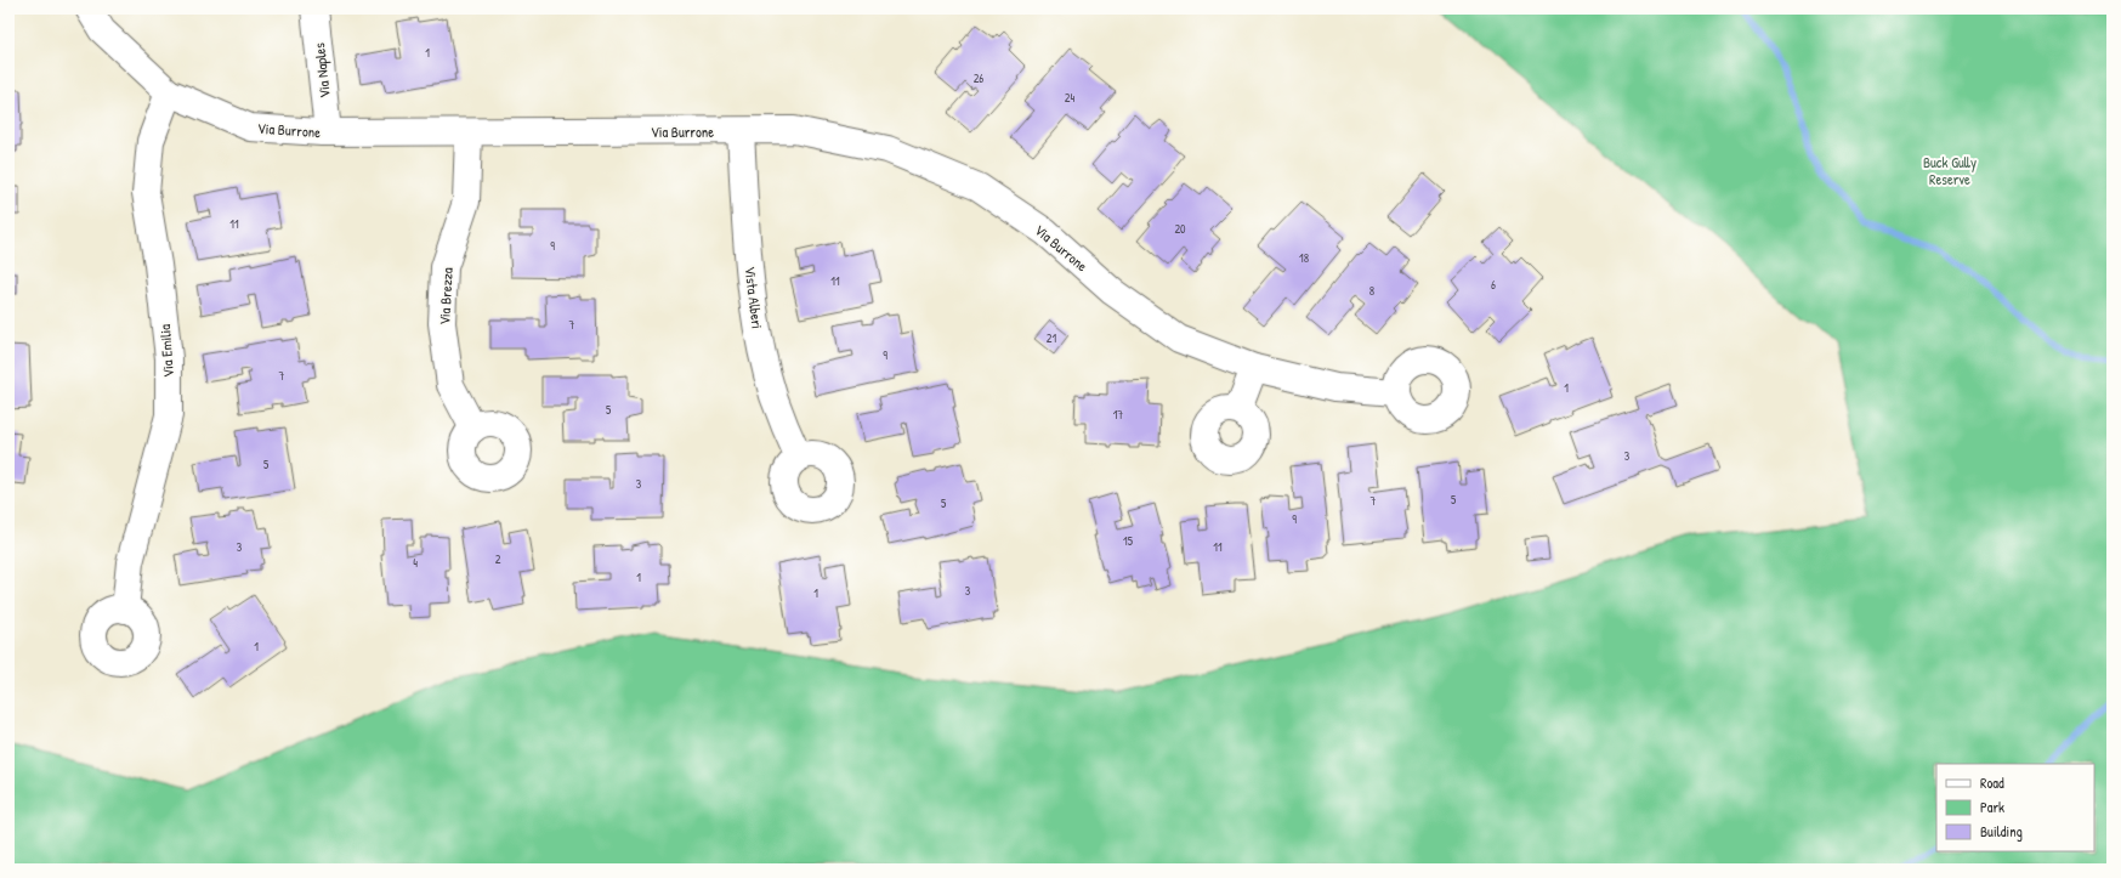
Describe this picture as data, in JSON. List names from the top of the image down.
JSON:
{
  "streets": {
    "street": [
      "Via Naples",
      "Via Burrone",
      "Via Brezza",
      "Vista Alberi",
      "Via Emilia"
    ]
  },
  "crossings": [
    ["Via Naples", "Via Burrone"],
    ["Via Burrone", "Via Brezza"],
    ["Via Burrone", "Vista Alberi"],
    ["Via Burrone", "Via Emilia"]
  ],
  "parks": ["Buck Gully Reserve"],
  "house_numbers": [
    "1",
    "26",
    "24",
    "11",
    "20",
    "9",
    "18",
    "11",
    "6",
    "8",
    "7",
    "21",
    "9",
    "7",
    "1",
    "5",
    "17",
    "3",
    "5",
    "3",
    "5",
    "7",
    "5",
    "9",
    "15",
    "3",
    "11",
    "2",
    "4",
    "1",
    "3",
    "1",
    "1"
  ],
  "legend": ["Road", "Park", "Building"]
}
